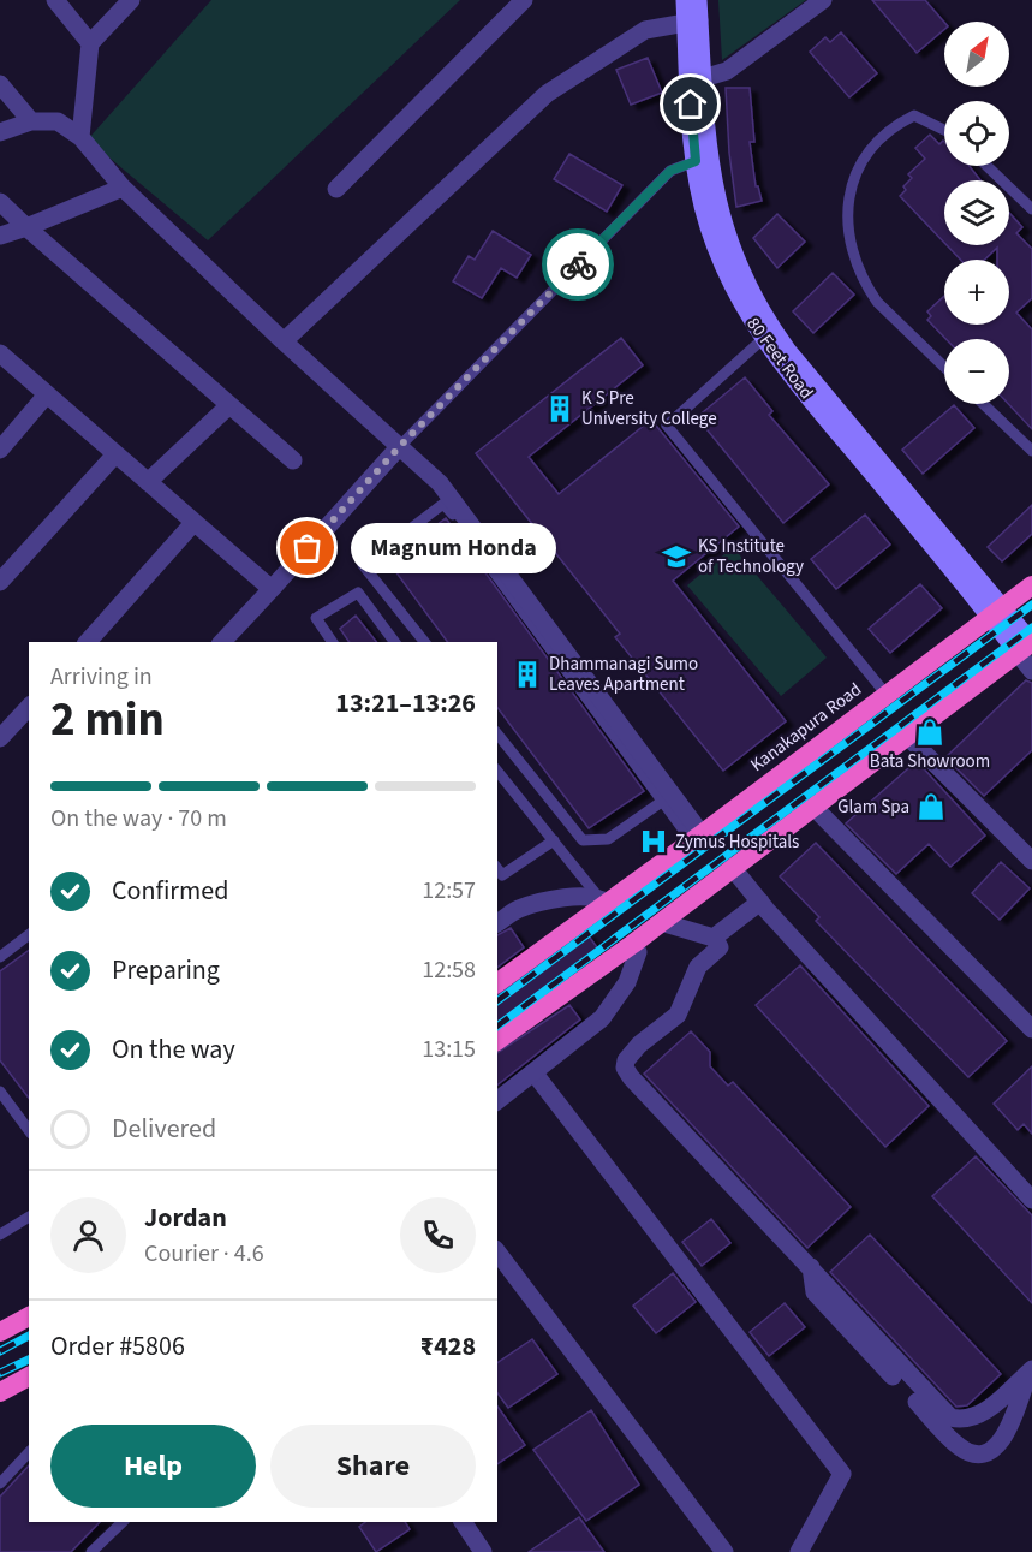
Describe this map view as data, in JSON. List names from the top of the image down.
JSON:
{
  "streets": {
    "highway": ["Kanakapura Road"],
    "main road": ["80 Feet Road"]
  },
  "crossings": [
    ["80 Feet Road", "Kanakapura Road"]
  ],
  "places": {
    "building": ["K S Pre University College", "Dhammanagi Sumo Leaves Apartment"],
    "other": ["Magnum Honda"],
    "school or university": ["KS Institute of Technology"],
    "shop": ["Bata Showroom", "Glam Spa"],
    "hospital": ["Zymus Hospitals"]
  },
  "north": "top right",
  "page": {
    "map_buttons": ["+", "−"],
    "bubble": "Magnum Honda",
    "heading": ["2 min", "Arriving in", "13:21–13:26"],
    "panel": [
      "Jordan",
      "Courier · 4.6",
      "Order #5806",
      "₹428"
    ],
    "bar": "On the way · 70 m",
    "list": [
      ["Confirmed", "12:57"],
      ["Preparing", "12:58"],
      ["On the way", "13:15"],
      "Delivered"
    ],
    "buttons": ["Help", "Share"]
  }
}
